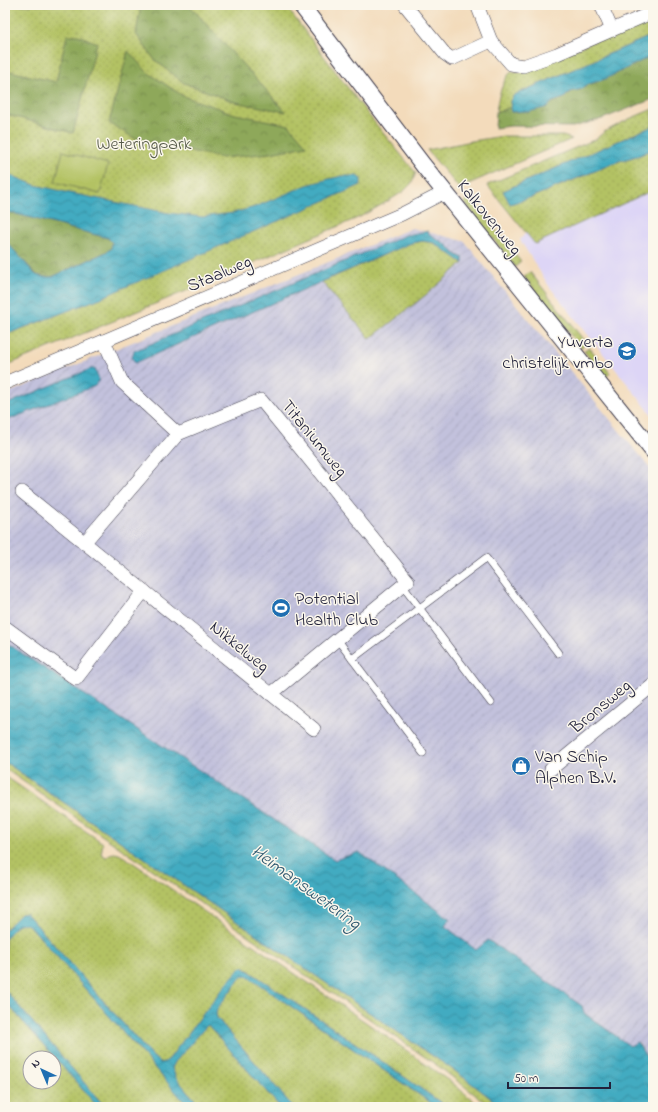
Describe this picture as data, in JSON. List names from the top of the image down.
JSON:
{
  "streets": {
    "street": [
      "Kalkovenweg",
      "Staalweg",
      "Titaniumweg",
      "Nikkelweg",
      "Bronsweg"
    ]
  },
  "crossings": [
    ["Kalkovenweg", "Staalweg"]
  ],
  "water": ["Heimanswetering"],
  "parks": ["Weteringpark"],
  "places": {
    "school or university": ["Yuverta christelijk vmbo"],
    "sports": ["Potential Health Club"],
    "shop": ["Van Schip Alphen B.V."]
  },
  "scale_bar": "50 m",
  "north": "top left"
}
